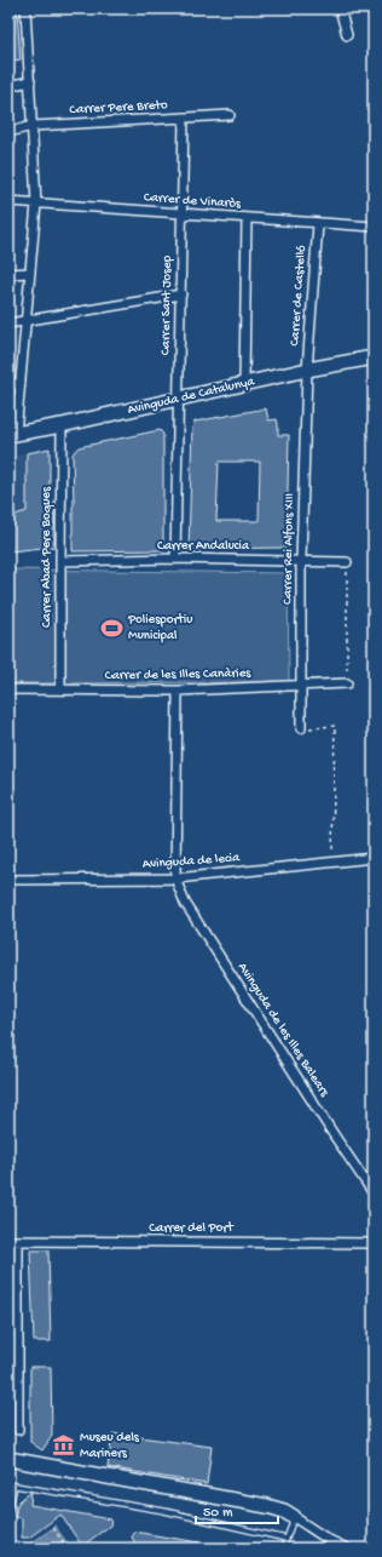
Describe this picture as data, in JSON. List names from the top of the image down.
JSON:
{
  "streets": {
    "street": [
      "Carrer Pere Breto",
      "Carrer de Vinaròs",
      "Carrer de Castelló",
      "Carrer Sant Josep",
      "Avinguda de Catalunya",
      "Carrer Andalucia",
      "Carrer Rei Alfons XIII",
      "Carrer Abad Pere Boques",
      "Carrer de les Illes Canàries",
      "Avinguda de lecia",
      "Avinguda de les Illes Balears",
      "Carrer del Port"
    ]
  },
  "crossings": [
    ["Carrer Pere Breto", "Carrer Sant Josep"],
    ["Carrer de Vinaròs", "Carrer de Castelló"],
    ["Carrer de Vinaròs", "Carrer Sant Josep"],
    ["Carrer de Castelló", "Avinguda de Catalunya"],
    ["Carrer de Castelló", "Carrer Rei Alfons XIII"],
    ["Carrer Sant Josep", "Avinguda de Catalunya"],
    ["Carrer Sant Josep", "Carrer Andalucia"],
    ["Avinguda de Catalunya", "Carrer Rei Alfons XIII"],
    ["Avinguda de Catalunya", "Carrer Abad Pere Boques"],
    ["Carrer Andalucia", "Carrer Rei Alfons XIII"],
    ["Carrer Andalucia", "Carrer Abad Pere Boques"],
    ["Carrer Rei Alfons XIII", "Carrer de les Illes Canàries"],
    ["Carrer Abad Pere Boques", "Carrer de les Illes Canàries"],
    ["Carrer de les Illes Canàries", "Avinguda de les Illes Balears"],
    ["Avinguda de lecia", "Avinguda de les Illes Balears"]
  ],
  "places": {
    "sports": ["Poliesportiu Municipal"],
    "museum": ["Museu dels Mariners"]
  },
  "scale_bar": "50 m"
}
